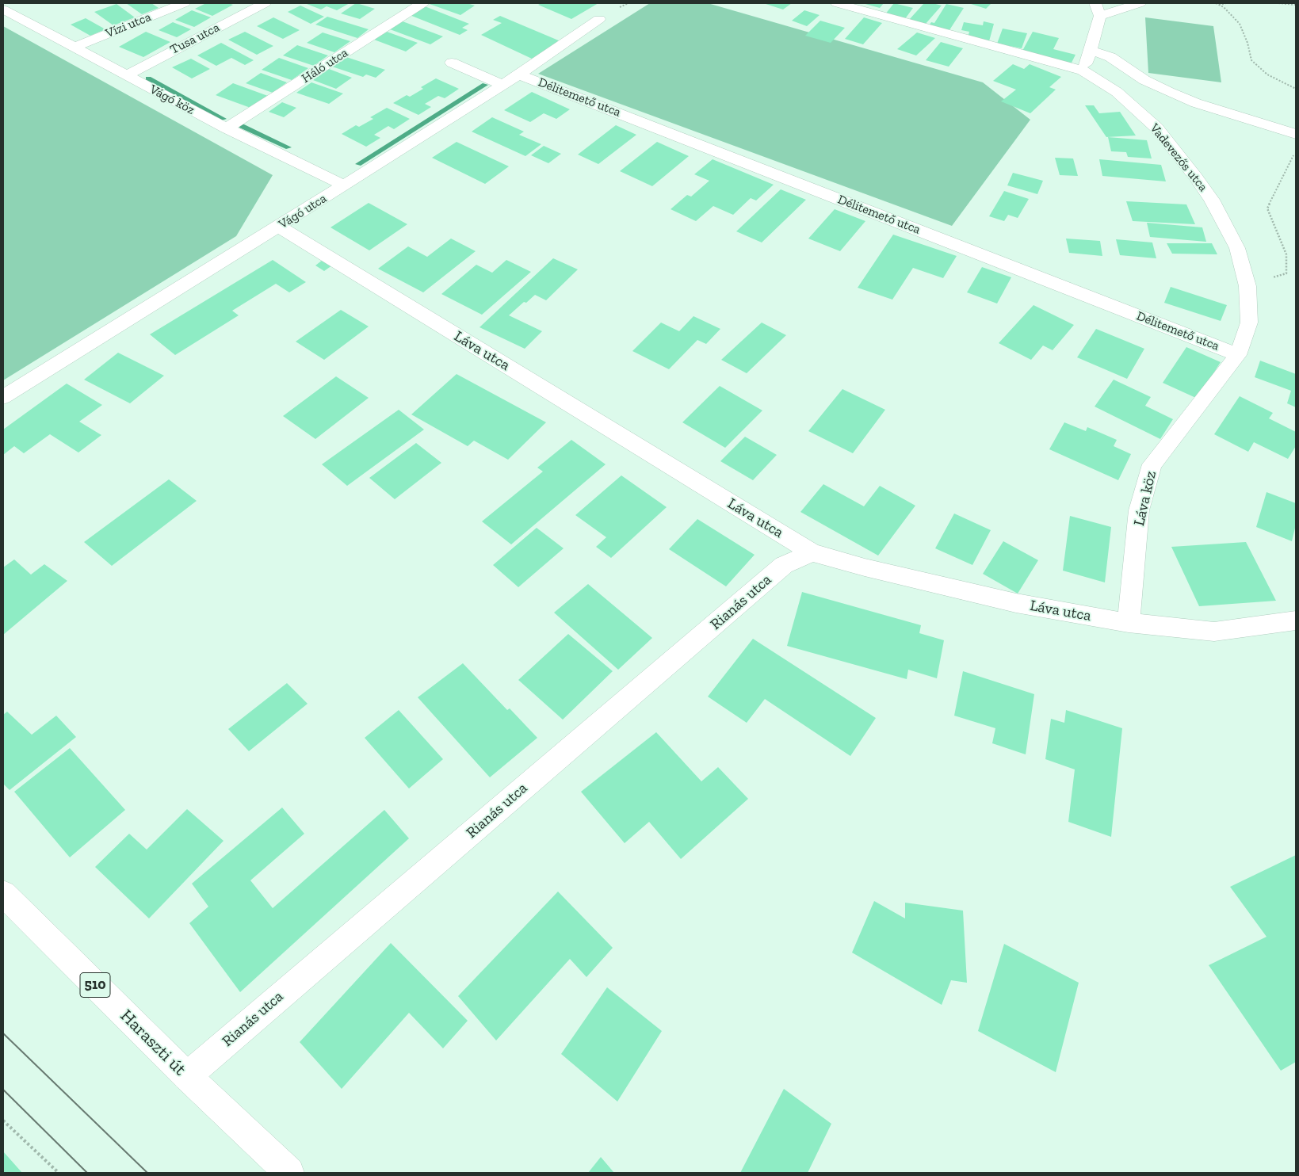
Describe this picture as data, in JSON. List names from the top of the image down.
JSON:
{
  "streets": {
    "street": [
      "Vízi utca",
      "Tusa utca",
      "Háló utca",
      "Délitemető utca",
      "Vágó köz",
      "Vadevezős utca",
      "Vágó utca",
      "Láva utca",
      "Láva köz",
      "Rianás utca",
      "510",
      "Haraszti út"
    ]
  },
  "crossings": [
    ["Vízi utca", "Vágó köz"],
    ["Tusa utca", "Vágó köz"],
    ["Háló utca", "Vágó köz"],
    ["Délitemető utca", "Vadevezős utca"],
    ["Délitemető utca", "Vágó utca"],
    ["Délitemető utca", "Láva köz"],
    ["Vágó köz", "Vágó utca"],
    ["Vadevezős utca", "Láva köz"],
    ["Vágó utca", "Láva utca"],
    ["Láva utca", "Láva köz"],
    ["Láva utca", "Rianás utca"],
    ["Rianás utca", "Haraszti út"]
  ]
}
